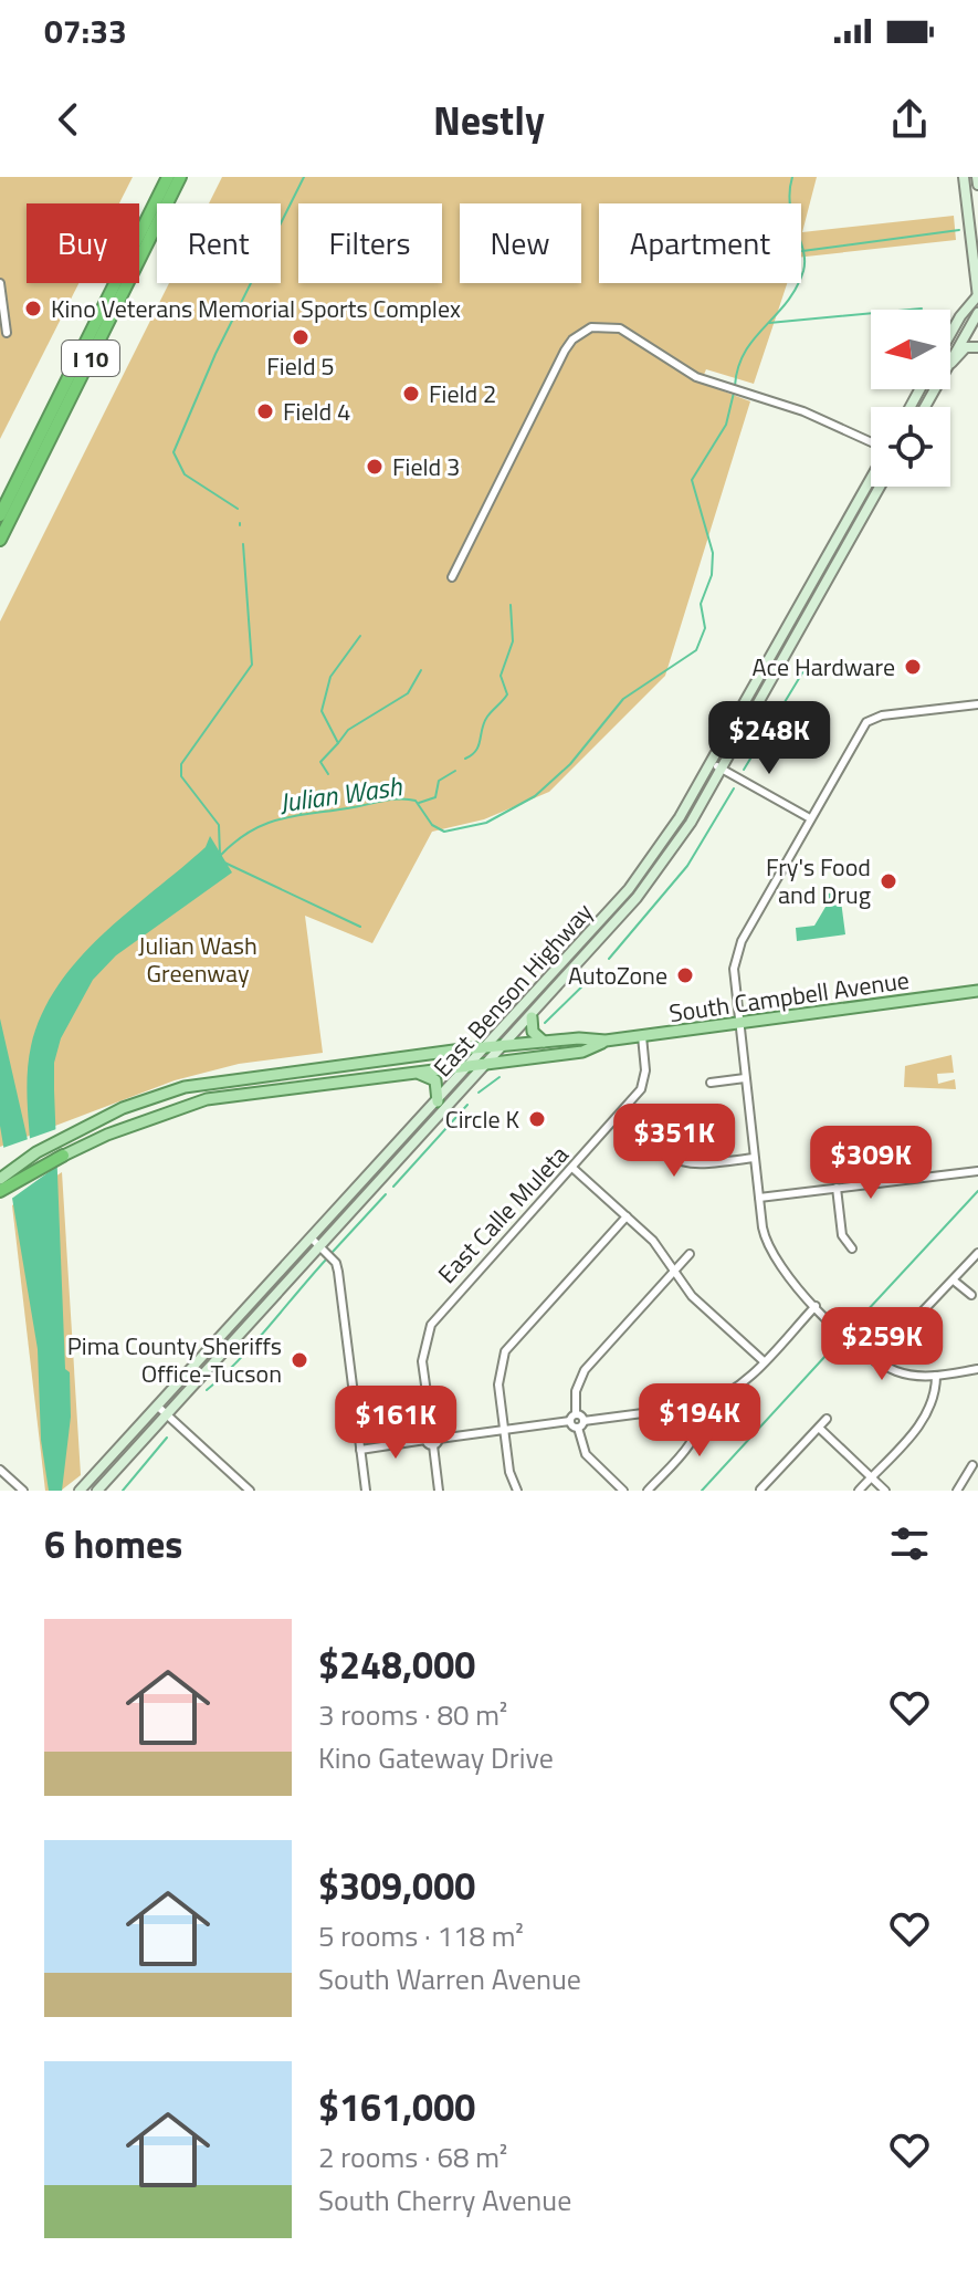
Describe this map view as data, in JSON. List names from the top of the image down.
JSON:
{
  "streets": {
    "highway": ["I 10"],
    "main road": ["East Benson Highway", "South Campbell Avenue"],
    "street": ["East Calle Muleta"]
  },
  "crossings": [
    ["East Benson Highway", "South Campbell Avenue"],
    ["South Campbell Avenue", "East Calle Muleta"]
  ],
  "water": ["Julian Wash"],
  "parks": ["Julian Wash Greenway"],
  "places": [
    "Kino Veterans Memorial Sports Complex",
    "Field 5",
    "Field 2",
    "Field 4",
    "Field 3",
    "Ace Hardware",
    "Fry's Food and Drug",
    "AutoZone",
    "Circle K",
    "Pima County Sheriffs Office-Tucson"
  ],
  "north": "left",
  "page": {
    "status": "07:33",
    "header": "Nestly",
    "chip": [
      "Buy",
      "Rent",
      "Filters",
      "New",
      "Apartment"
    ],
    "price": [
      "$248K",
      "$351K",
      "$309K",
      "$259K",
      "$194K",
      "$161K"
    ],
    "heading": "6 homes",
    "list": [
      {
        "name": "$248,000",
        "note": "3 rooms · 80 m² · Kino Gateway Drive"
      },
      {
        "name": "$309,000",
        "note": "5 rooms · 118 m² · South Warren Avenue"
      },
      {
        "name": "$161,000",
        "note": "2 rooms · 68 m² · South Cherry Avenue"
      }
    ]
  }
}
